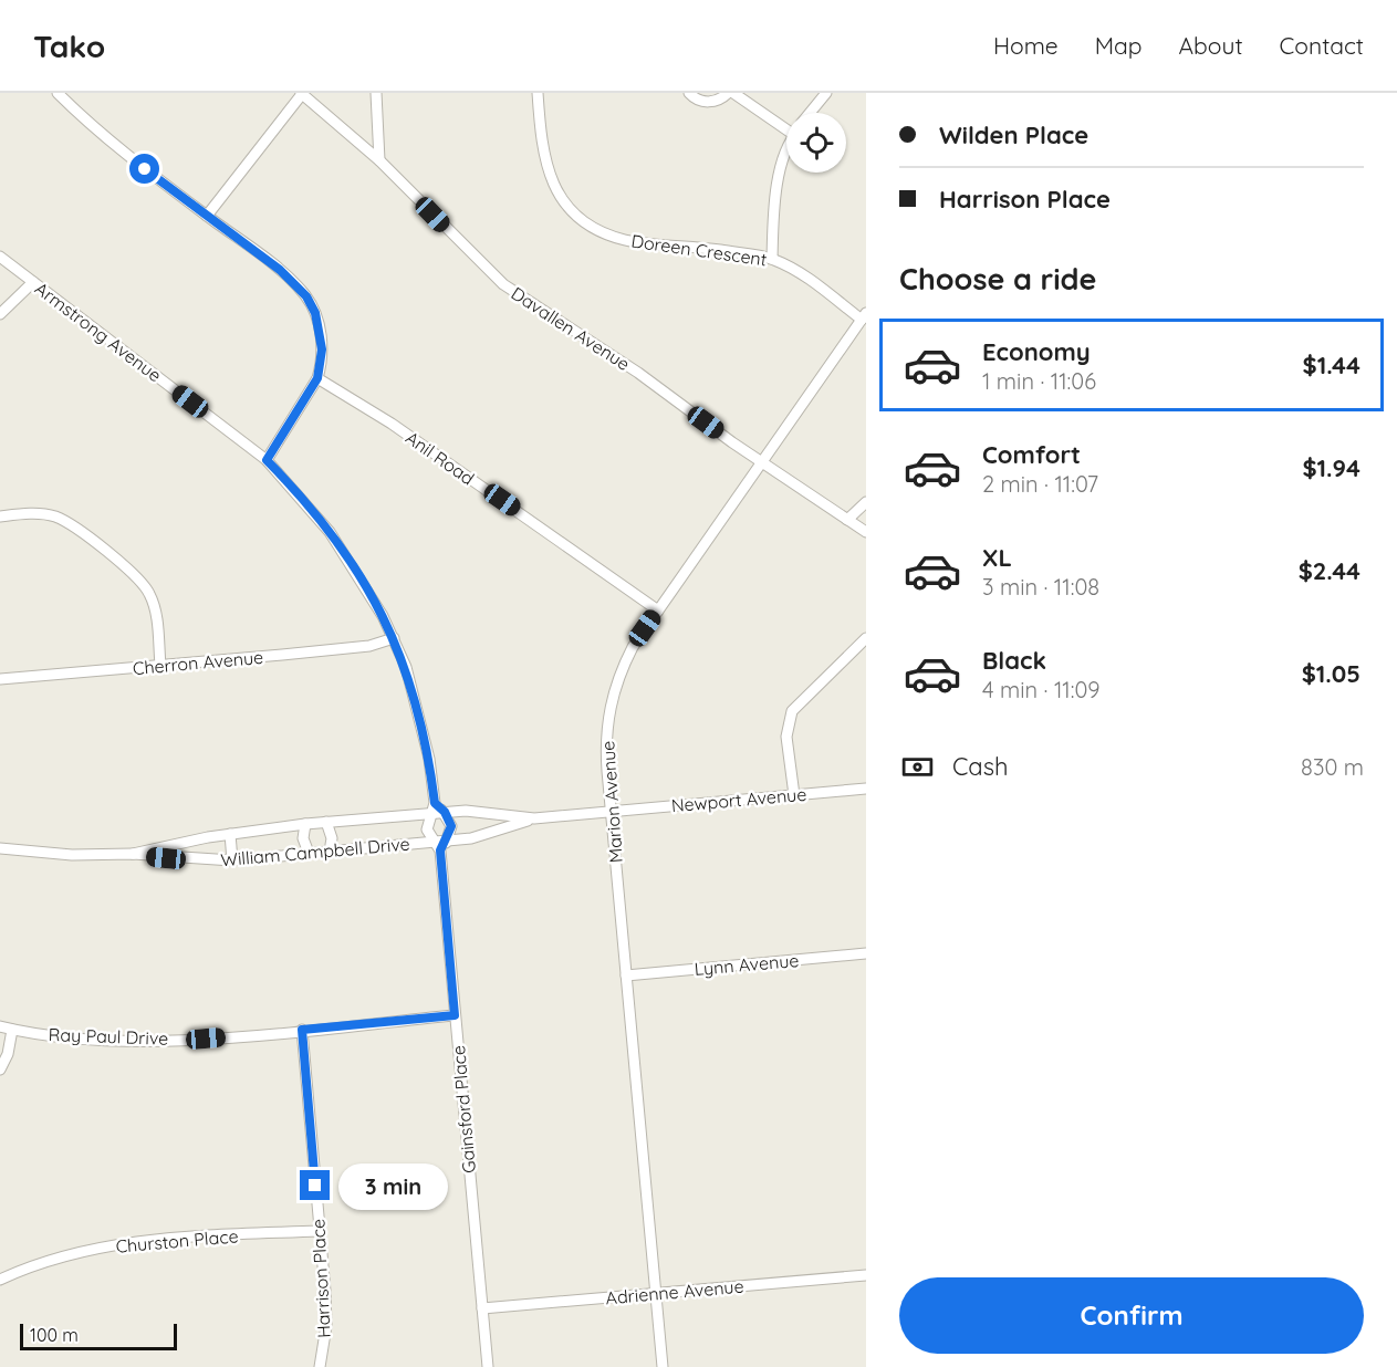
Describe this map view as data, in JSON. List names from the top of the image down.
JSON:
{
  "streets": {
    "street": [
      "Doreen Crescent",
      "Davallen Avenue",
      "Armstrong Avenue",
      "Anil Road",
      "Cherron Avenue",
      "Newport Avenue",
      "Marion Avenue",
      "William Campbell Drive",
      "Lynn Avenue",
      "Ray Paul Drive",
      "Gainsford Place",
      "Churston Place",
      "Harrison Place",
      "Adrienne Avenue"
    ]
  },
  "crossings": [
    ["Doreen Crescent", "Marion Avenue"],
    ["Davallen Avenue", "Marion Avenue"],
    ["Armstrong Avenue", "Cherron Avenue"],
    ["Armstrong Avenue", "William Campbell Drive"],
    ["Armstrong Avenue", "Gainsford Place"],
    ["Anil Road", "Marion Avenue"],
    ["Newport Avenue", "Marion Avenue"],
    ["Newport Avenue", "William Campbell Drive"],
    ["Marion Avenue", "William Campbell Drive"],
    ["Marion Avenue", "Lynn Avenue"],
    ["Marion Avenue", "Adrienne Avenue"],
    ["William Campbell Drive", "Gainsford Place"],
    ["Ray Paul Drive", "Gainsford Place"],
    ["Ray Paul Drive", "Harrison Place"],
    ["Gainsford Place", "Adrienne Avenue"],
    ["Churston Place", "Harrison Place"]
  ],
  "scale_bar": "100 m",
  "page": {
    "header": "Tako",
    "nav": [
      "Home",
      "Map",
      "About",
      "Contact"
    ],
    "banner": ["Wilden Place", "Harrison Place"],
    "heading": "Choose a ride",
    "list": [
      {
        "name": "Economy",
        "note": "1 min · 11:06",
        "value": "$1.44"
      },
      {
        "name": "Comfort",
        "note": "2 min · 11:07",
        "value": "$1.94"
      },
      {
        "name": "XL",
        "note": "3 min · 11:08",
        "value": "$2.44"
      },
      {
        "name": "Black",
        "note": "4 min · 11:09",
        "value": "$1.05"
      }
    ],
    "pay": ["Cash", "830 m"],
    "bubble": "3 min",
    "buttons": "Confirm",
    "scale": "100 m"
  }
}
